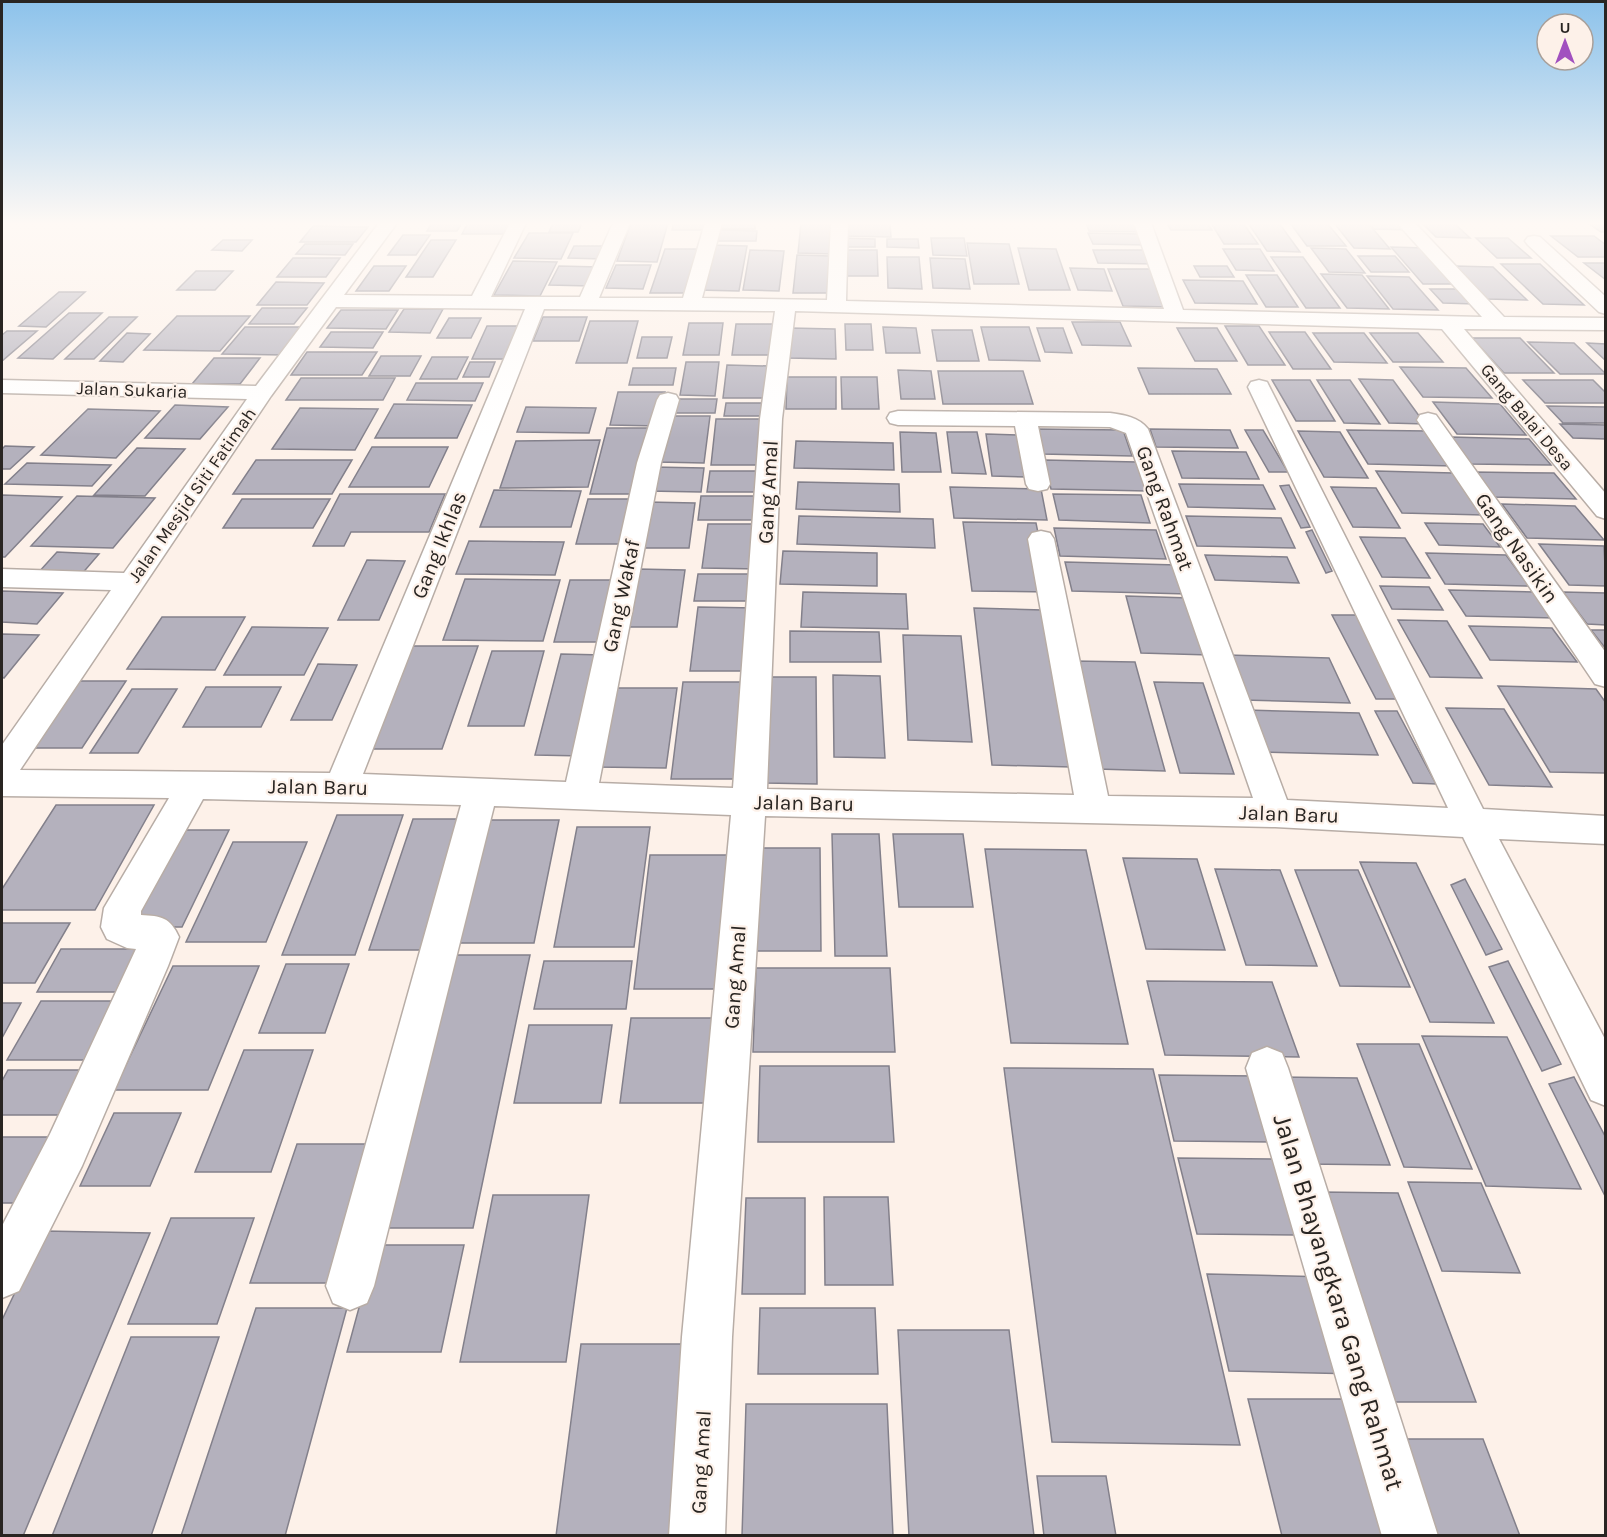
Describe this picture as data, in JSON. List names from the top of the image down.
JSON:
{
  "streets": {
    "street": [
      "Jalan Sukaria",
      "Gang Balai Desa",
      "Gang Amal",
      "Jalan Mesjid Siti Fatimah",
      "Gang Rahmat",
      "Gang Ikhlas",
      "Gang Nasikin",
      "Gang Wakaf",
      "Jalan Baru",
      "Jalan Bhayangkara Gang Rahmat"
    ]
  },
  "crossings": [
    ["Jalan Sukaria", "Jalan Mesjid Siti Fatimah"],
    ["Gang Amal", "Jalan Baru"],
    ["Gang Rahmat", "Jalan Baru"],
    ["Gang Ikhlas", "Jalan Baru"],
    ["Gang Wakaf", "Jalan Baru"]
  ],
  "north": "top"
}
